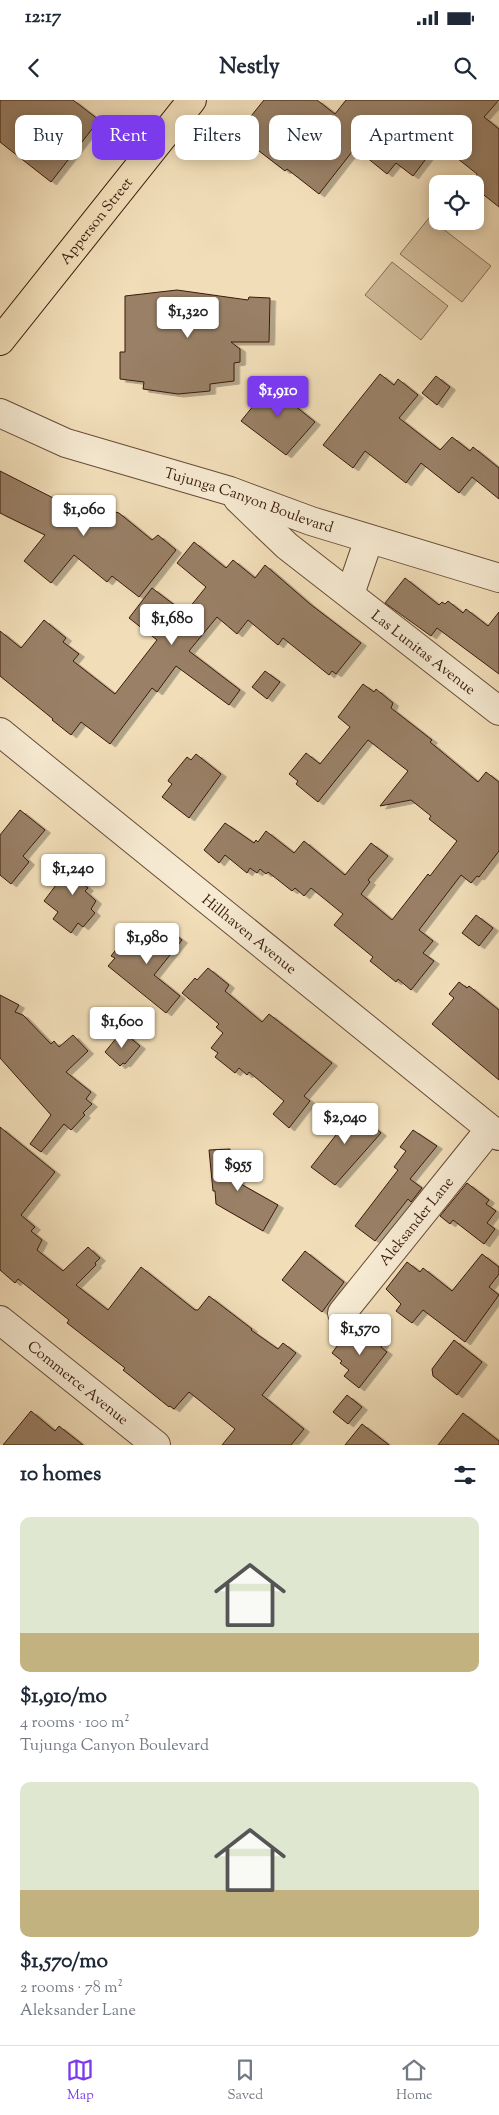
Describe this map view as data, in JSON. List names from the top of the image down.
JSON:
{
  "streets": {
    "main road": ["Apperson Street"],
    "street": [
      "Tujunga Canyon Boulevard",
      "Las Lunitas Avenue",
      "Hillhaven Avenue",
      "Aleksander Lane",
      "Commerce Avenue"
    ]
  },
  "crossings": [
    ["Tujunga Canyon Boulevard", "Las Lunitas Avenue"],
    ["Hillhaven Avenue", "Aleksander Lane"]
  ],
  "page": {
    "status": "12:17",
    "header": "Nestly",
    "chip": [
      "Buy",
      "Rent",
      "Filters",
      "New",
      "Apartment"
    ],
    "price": [
      "$1,320",
      "$1,910",
      "$1,060",
      "$1,680",
      "$1,240",
      "$1,980",
      "$1,600",
      "$2,040",
      "$955",
      "$1,570"
    ],
    "heading": "10 homes",
    "list": [
      {
        "name": "$1,910/mo",
        "note": "4 rooms · 100 m² · Tujunga Canyon Boulevard"
      },
      {
        "name": "$1,570/mo",
        "note": "2 rooms · 78 m² · Aleksander Lane"
      }
    ],
    "tabs": ["Map", "Saved", "Home"]
  }
}
